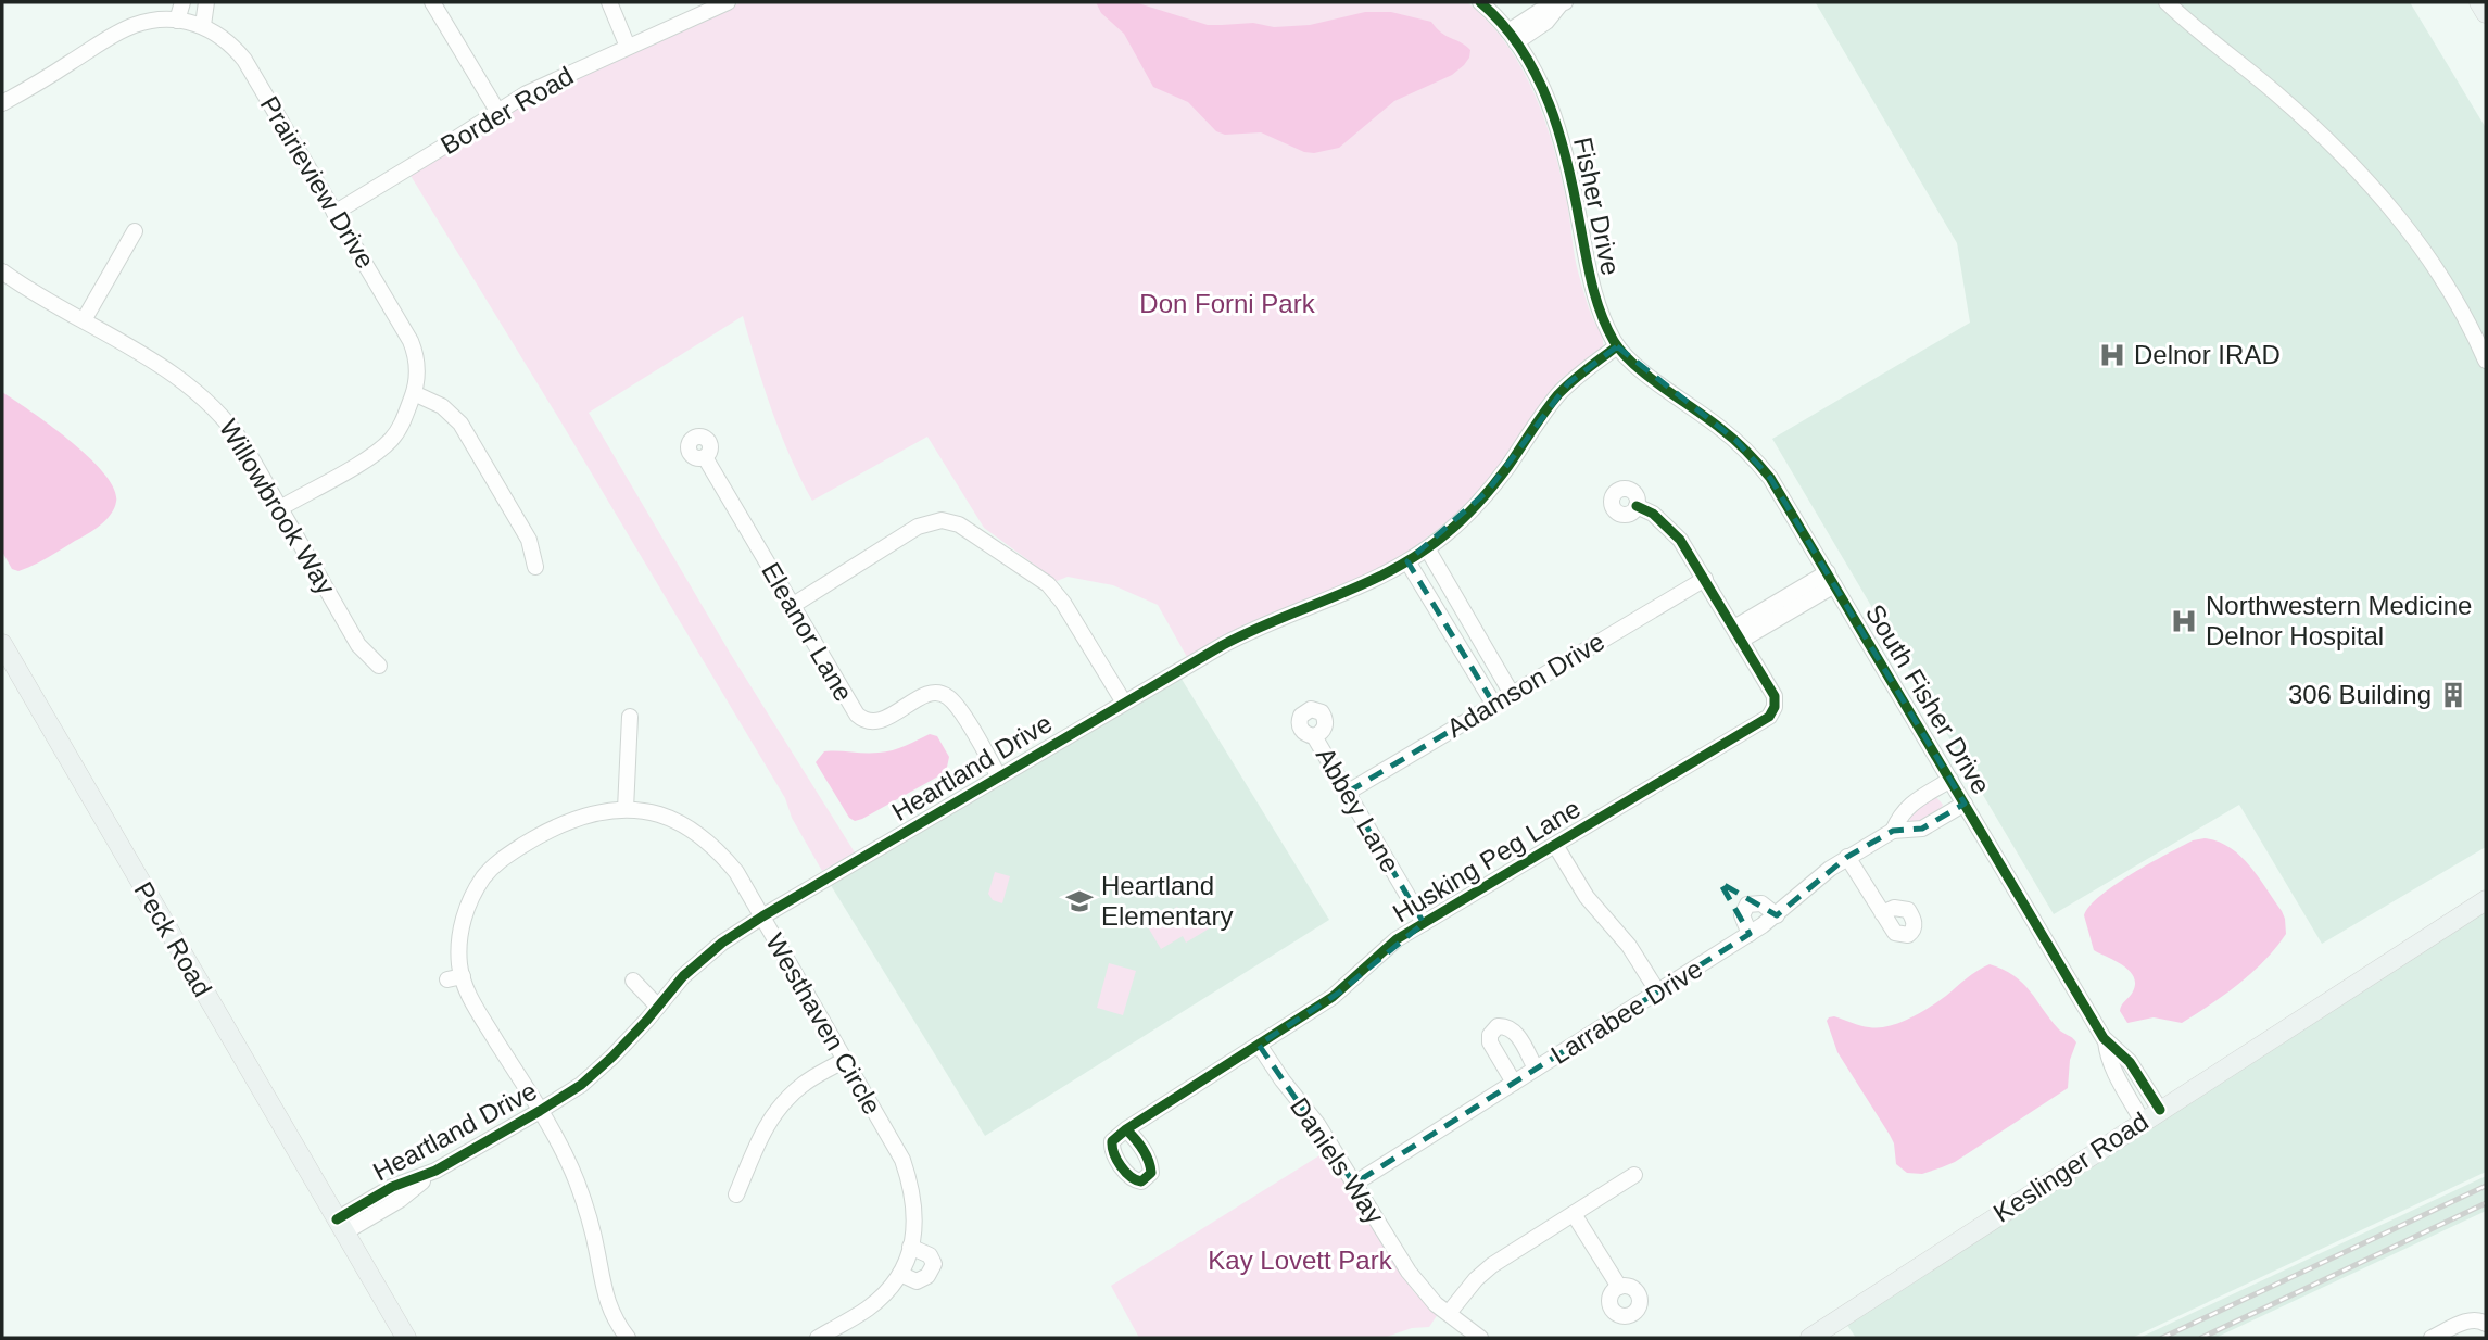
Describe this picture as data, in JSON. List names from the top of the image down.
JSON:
{
  "streets": {
    "main road": ["Peck Road", "Keslinger Road"],
    "street": [
      "Border Road",
      "Prairieview Drive",
      "Fisher Drive",
      "Willowbrook Way",
      "Eleanor Lane",
      "Adamson Drive",
      "South Fisher Drive",
      "Heartland Drive",
      "Abbey Lane",
      "Husking Peg Lane",
      "Larrabee Drive",
      "Westhaven Circle",
      "Daniels Way"
    ]
  },
  "crossings": [
    ["Border Road", "Prairieview Drive"],
    ["Prairieview Drive", "Willowbrook Way"],
    ["Fisher Drive", "South Fisher Drive"],
    ["Fisher Drive", "Heartland Drive"],
    ["Eleanor Lane", "Heartland Drive"],
    ["Adamson Drive", "Abbey Lane"],
    ["Adamson Drive", "Husking Peg Lane"],
    ["South Fisher Drive", "Heartland Drive"],
    ["South Fisher Drive", "Larrabee Drive"],
    ["South Fisher Drive", "Keslinger Road"],
    ["Heartland Drive", "Peck Road"],
    ["Heartland Drive", "Westhaven Circle"],
    ["Abbey Lane", "Husking Peg Lane"],
    ["Husking Peg Lane", "Daniels Way"],
    ["Larrabee Drive", "Daniels Way"]
  ],
  "parks": ["Don Forni Park", "Kay Lovett Park"],
  "places": {
    "hospital": ["Delnor IRAD", "Northwestern Medicine Delnor Hospital"],
    "building": ["306 Building"],
    "school or university": ["Heartland Elementary"]
  }
}
